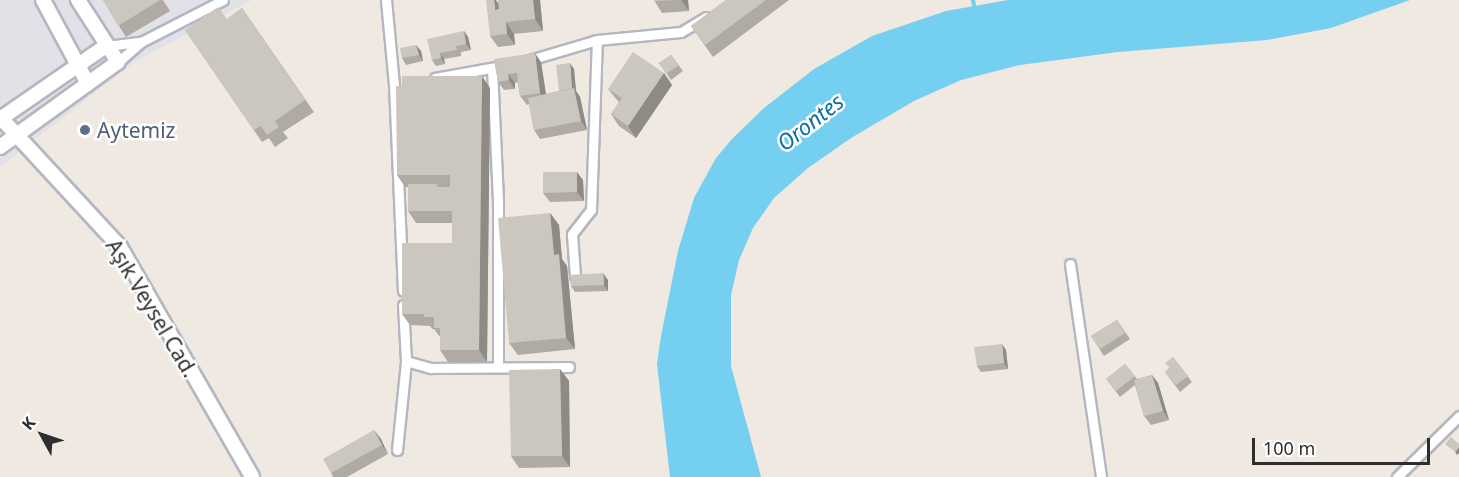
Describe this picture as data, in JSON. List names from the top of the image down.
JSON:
{
  "streets": {
    "street": ["Aşık Veysel Cad."]
  },
  "water": ["Orontes"],
  "places": ["Aytemiz"],
  "scale_bar": "100 m",
  "north": "top left"
}
